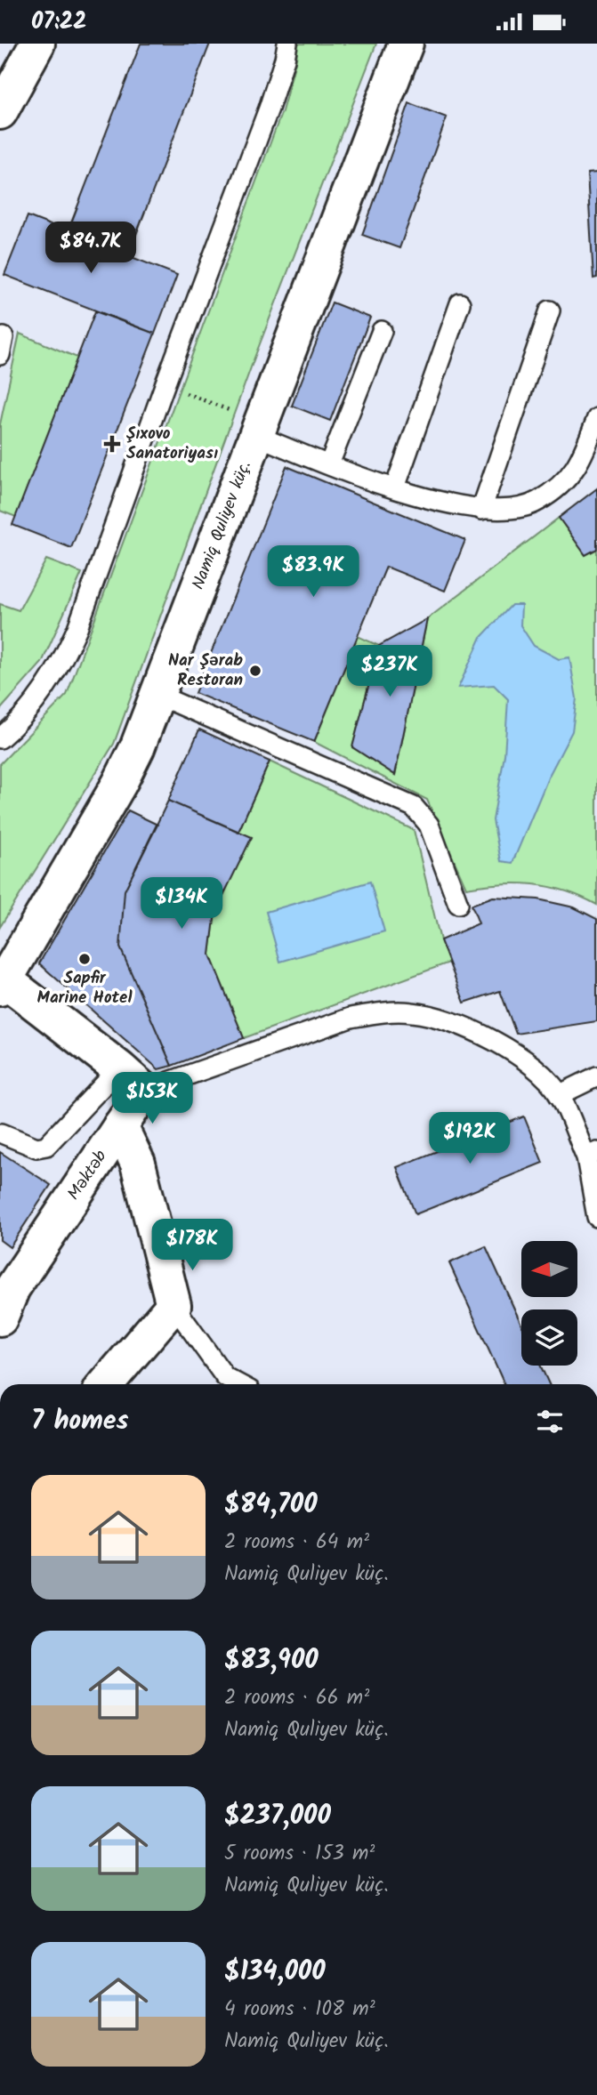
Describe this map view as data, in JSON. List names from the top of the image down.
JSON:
{
  "streets": {
    "street": ["Namiq Quliyev küç.", "Məktəb"]
  },
  "places": {
    "health": ["Şıxovo Sanatoriyası"],
    "other": ["Nar Şərab Restoran", "Sapfir Marine Hotel"]
  },
  "north": "left",
  "page": {
    "status": "07:22",
    "price": [
      "$84.7K",
      "$83.9K",
      "$237K",
      "$134K",
      "$153K",
      "$192K",
      "$178K"
    ],
    "heading": "7 homes",
    "list": [
      {
        "name": "$84,700",
        "note": "2 rooms · 64 m² · Namiq Quliyev küç."
      },
      {
        "name": "$83,900",
        "note": "2 rooms · 66 m² · Namiq Quliyev küç."
      },
      {
        "name": "$237,000",
        "note": "5 rooms · 153 m² · Namiq Quliyev küç."
      },
      {
        "name": "$134,000",
        "note": "4 rooms · 108 m² · Namiq Quliyev küç."
      }
    ]
  }
}
